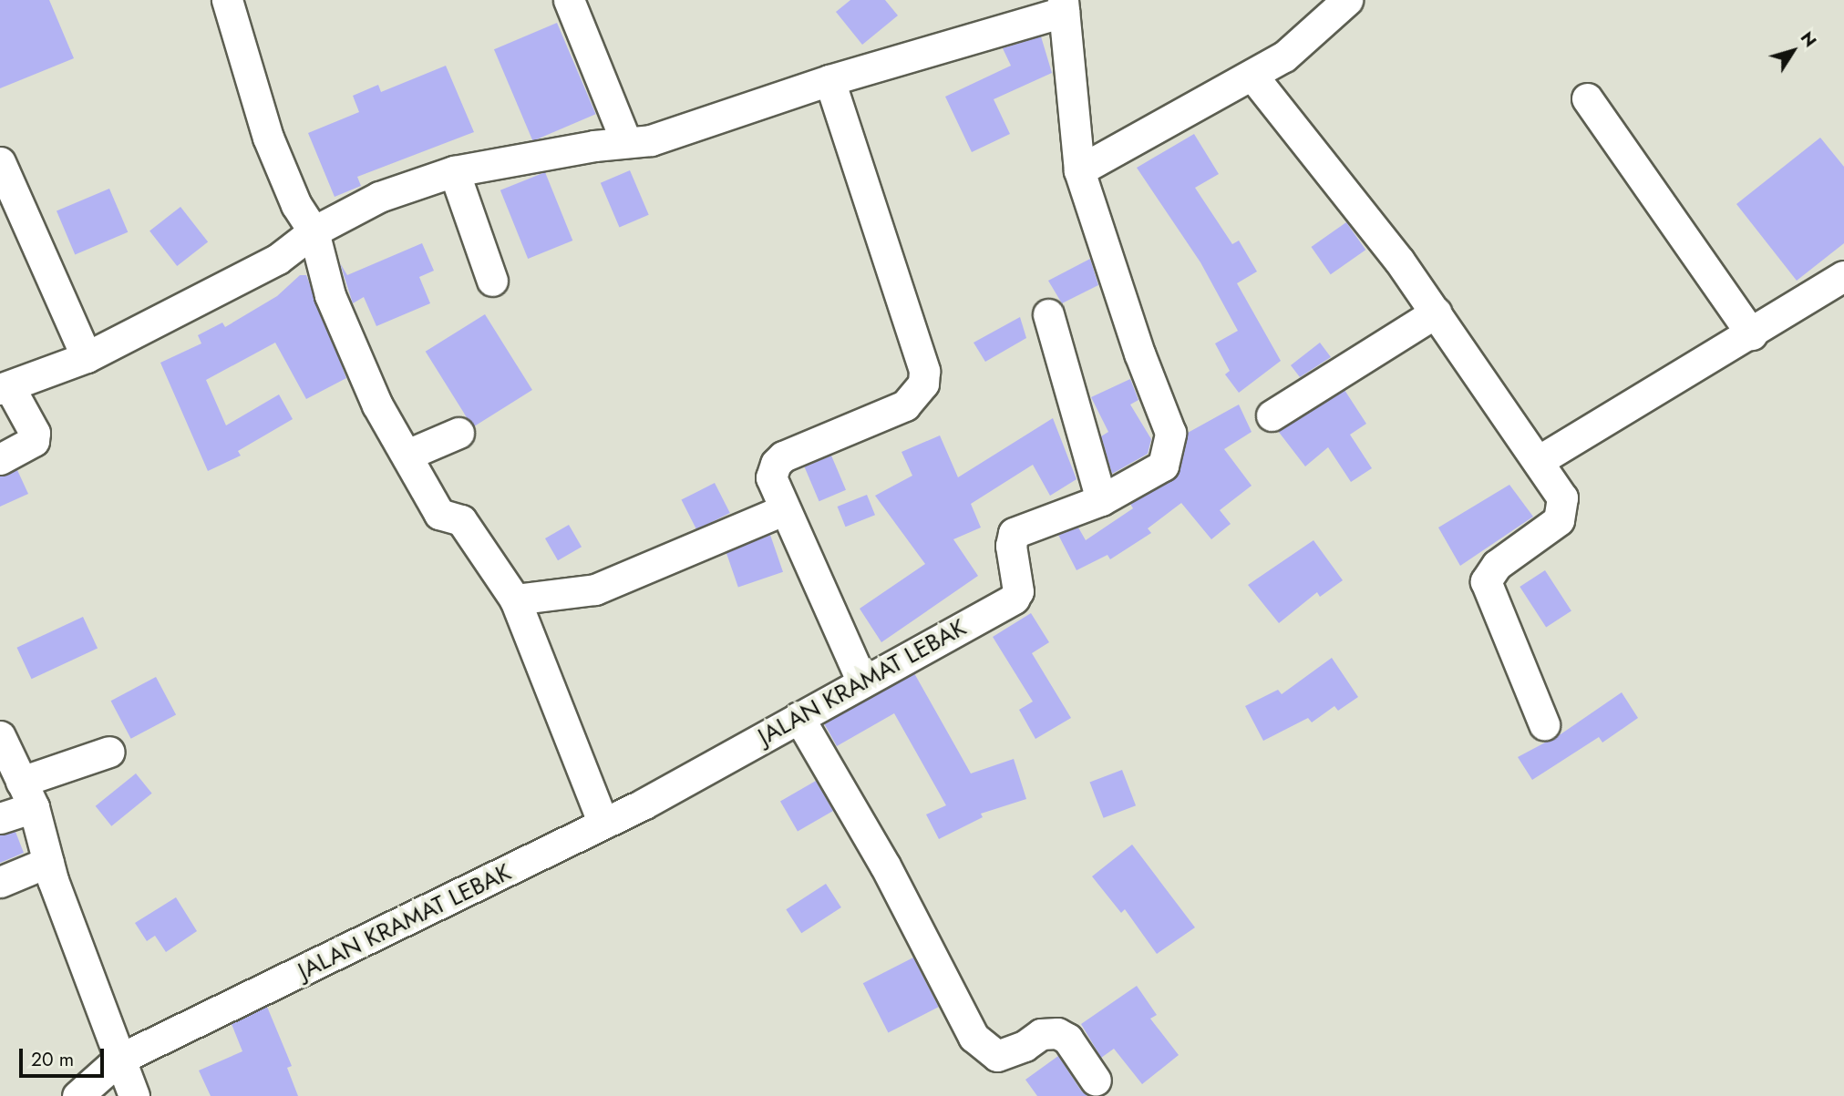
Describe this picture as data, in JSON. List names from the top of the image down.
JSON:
{
  "streets": {
    "street": ["JALAN KRAMAT LEBAK"]
  },
  "scale_bar": "20 m",
  "north": "top right"
}
